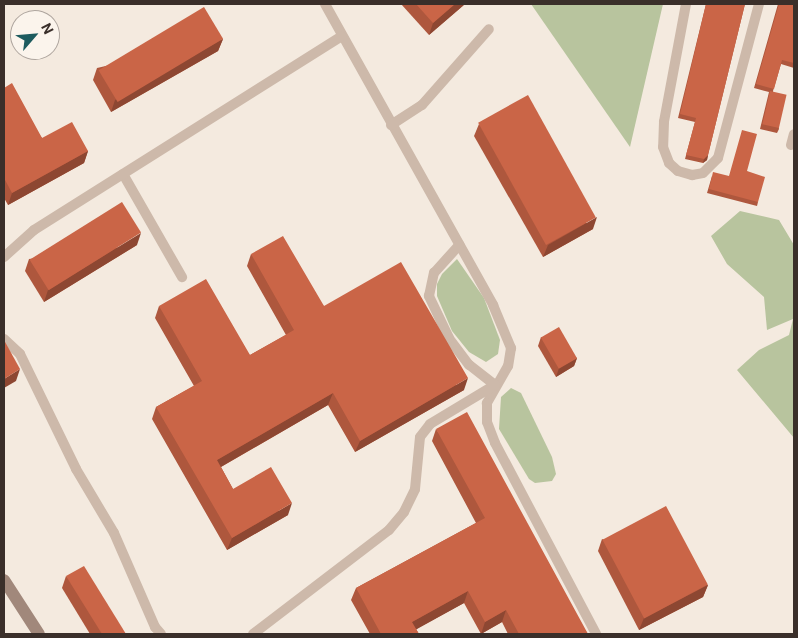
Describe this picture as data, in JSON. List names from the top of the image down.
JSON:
{
  "north": "top right"
}
